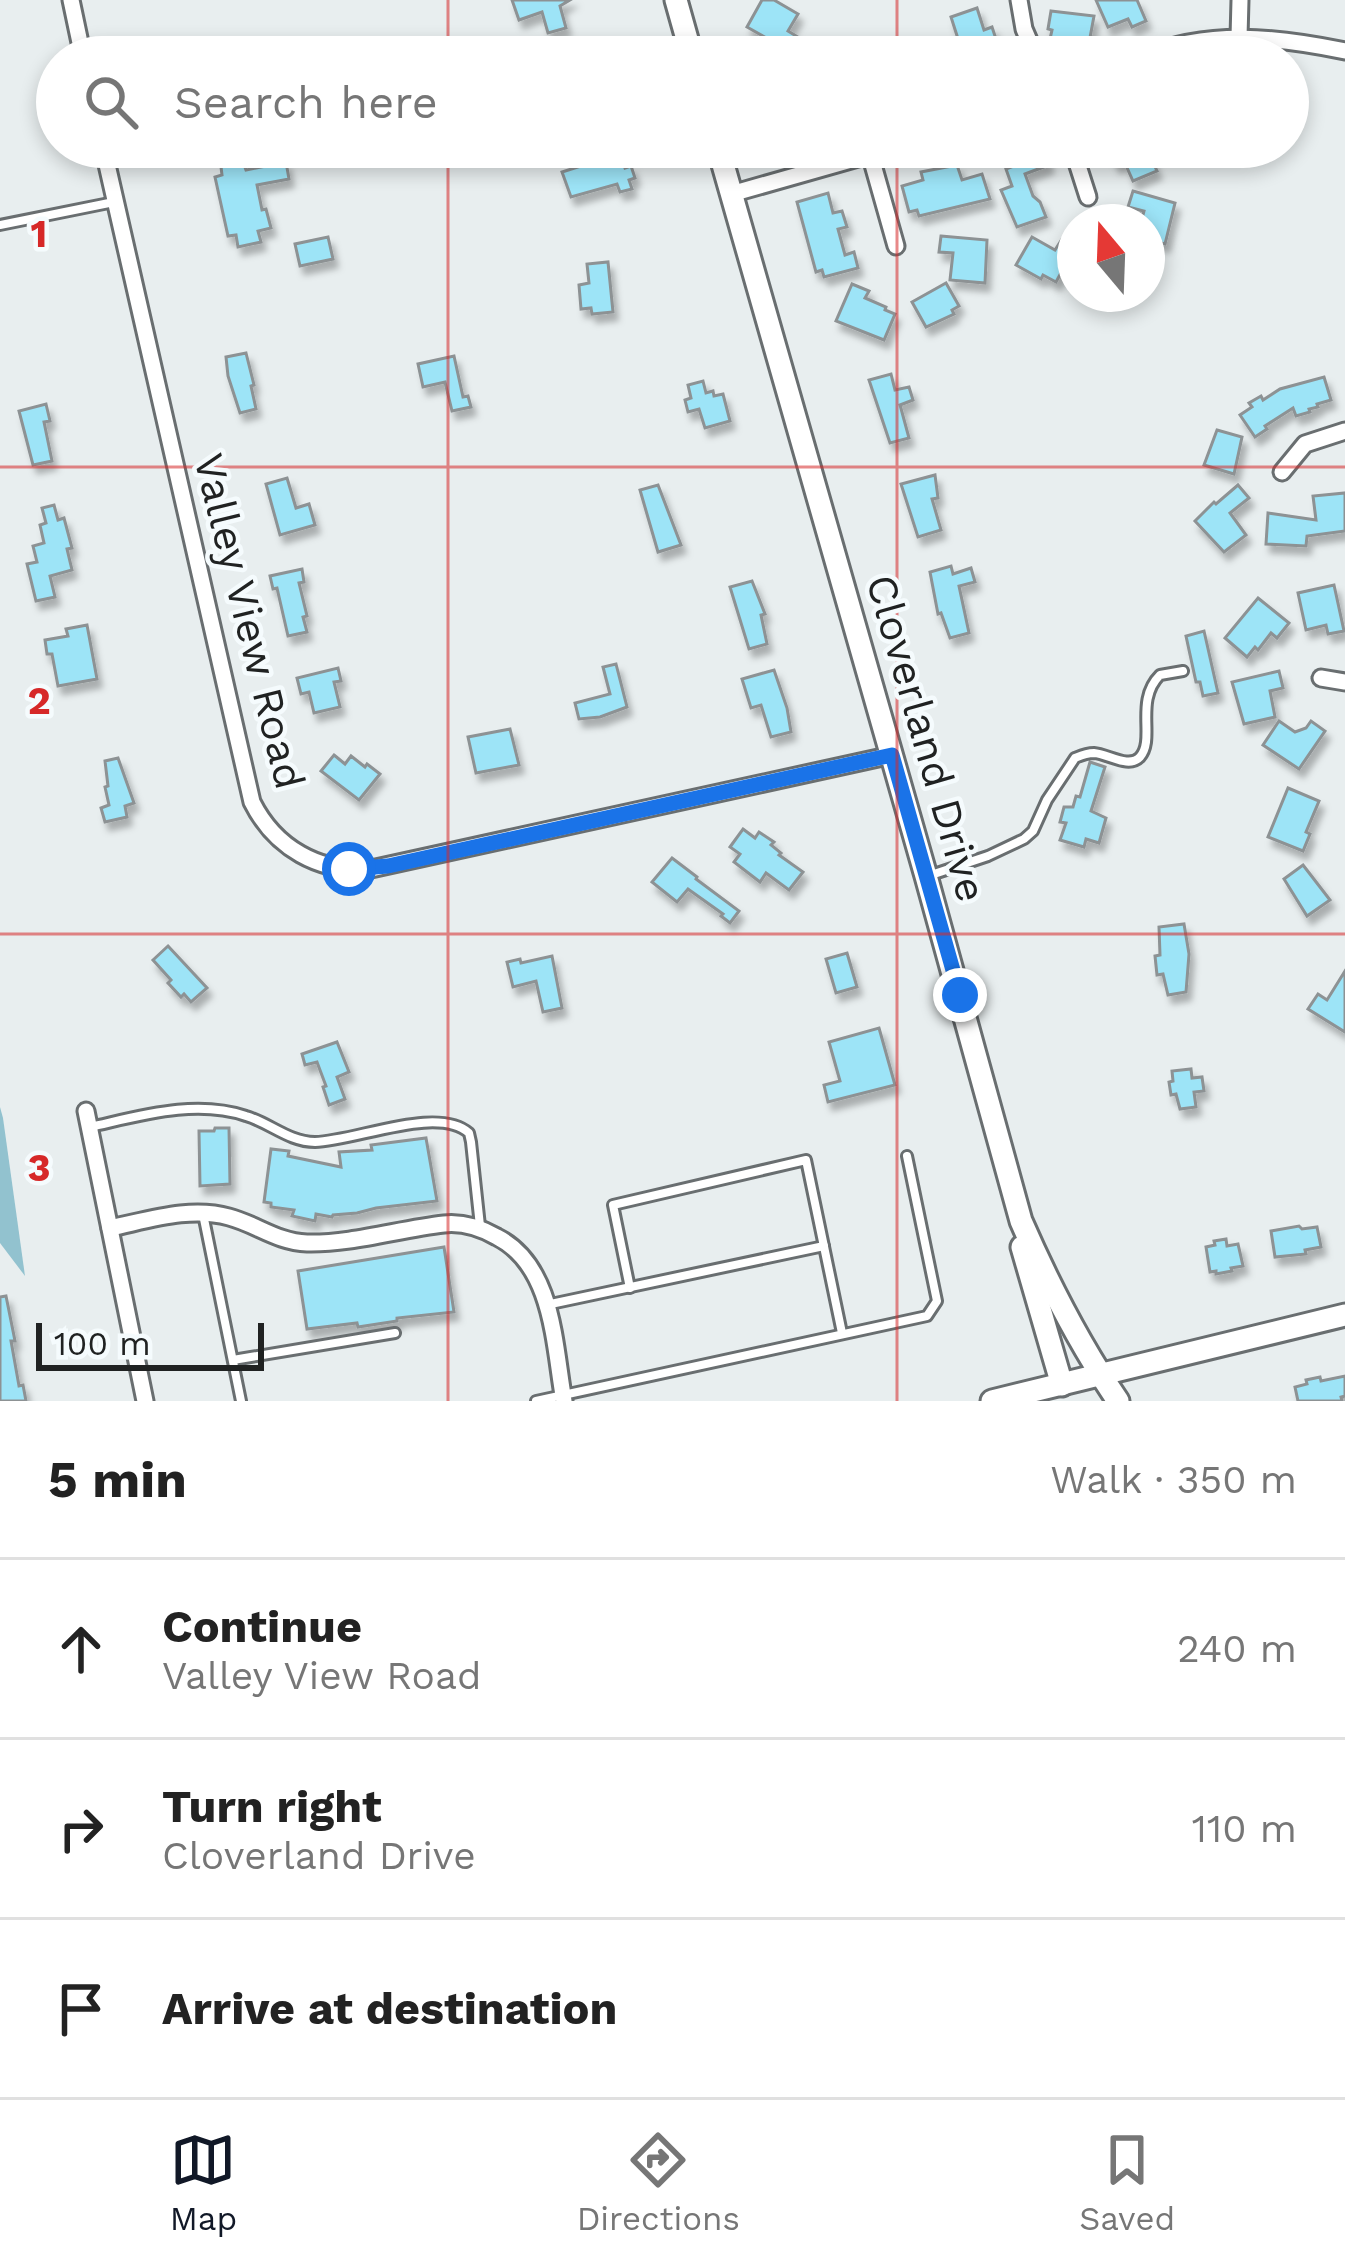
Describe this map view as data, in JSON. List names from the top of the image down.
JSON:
{
  "streets": {
    "street": ["Valley View Road", "Cloverland Drive"]
  },
  "crossings": [
    ["Valley View Road", "Cloverland Drive"]
  ],
  "scale_bar": "100 m",
  "north": "top",
  "page": {
    "search": "Search here",
    "scale": "100 m",
    "heading": ["5 min", "Walk · 350 m"],
    "list": [
      ["Continue", "Valley View Road", "240 m"],
      ["Turn right", "Cloverland Drive", "110 m"],
      "Arrive at destination"
    ],
    "nav": ["Map", "Directions", "Saved"]
  },
  "grid": {
    "rows": ["1", "2", "3"]
  }
}
